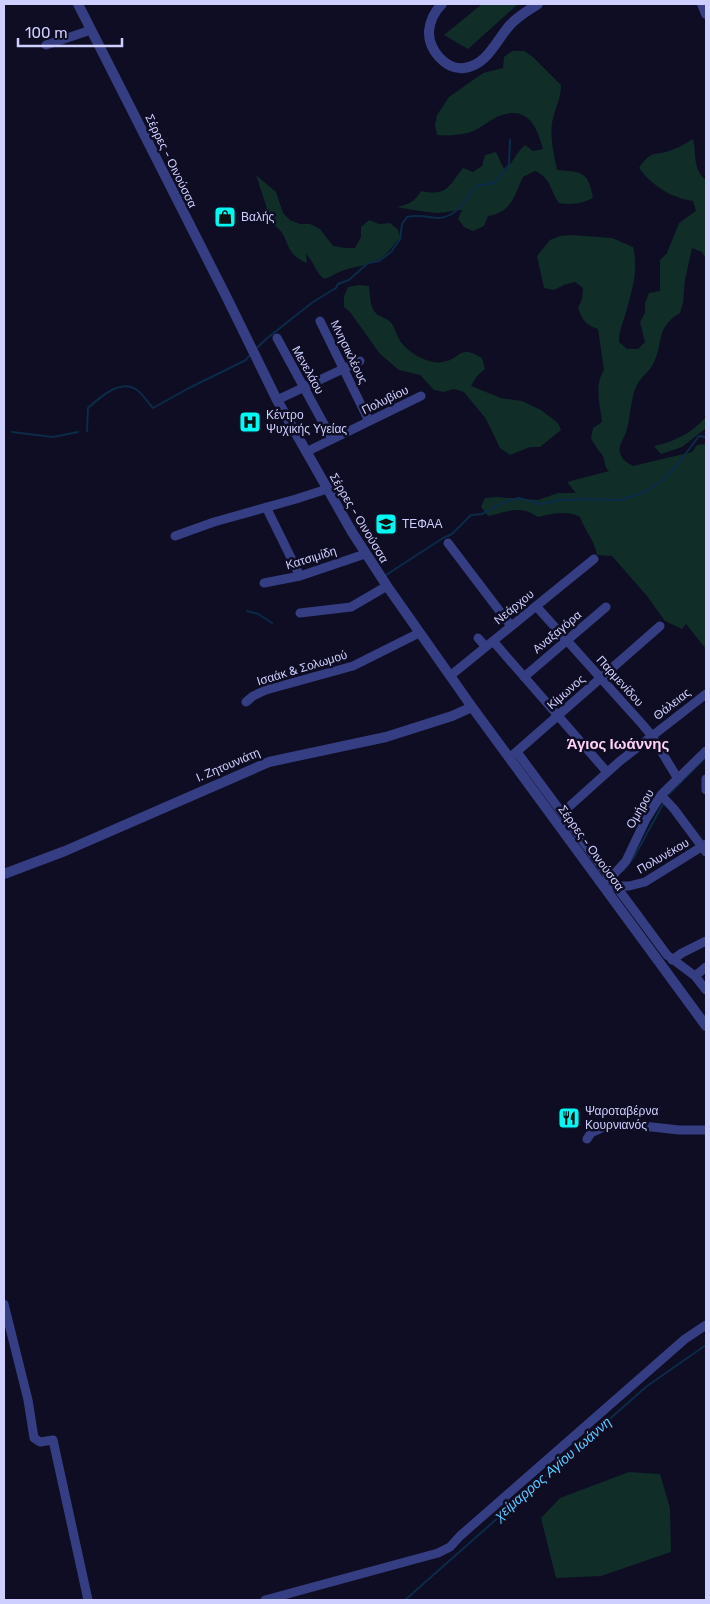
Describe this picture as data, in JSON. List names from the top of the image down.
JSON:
{
  "streets": {
    "street": [
      "Σέρρες - Οινούσσα",
      "Μνησικλέους",
      "Μενελάου",
      "Πολυβίου",
      "Κατσιμίδη",
      "Νεάρχου",
      "Αναξαγόρα",
      "Ισαάκ & Σολωμού",
      "Παρμενίδου",
      "Κίμωνος",
      "Θάλειας",
      "Ι. Ζητουνιάτη",
      "Ομήρου",
      "Πολυνέκου"
    ]
  },
  "crossings": [
    ["Σέρρες - Οινούσσα", "Πολυβίου"],
    ["Σέρρες - Οινούσσα", "Κατσιμίδη"],
    ["Σέρρες - Οινούσσα", "Νεάρχου"],
    ["Σέρρες - Οινούσσα", "Ισαάκ & Σολωμού"],
    ["Σέρρες - Οινούσσα", "Κίμωνος"],
    ["Σέρρες - Οινούσσα", "Ι. Ζητουνιάτη"],
    ["Σέρρες - Οινούσσα", "Ομήρου"],
    ["Σέρρες - Οινούσσα", "Πολυνέκου"],
    ["Μνησικλέους", "Πολυβίου"],
    ["Μενελάου", "Πολυβίου"],
    ["Νεάρχου", "Παρμενίδου"],
    ["Αναξαγόρα", "Παρμενίδου"],
    ["Παρμενίδου", "Κίμωνος"],
    ["Παρμενίδου", "Θάλειας"],
    ["Παρμενίδου", "Ομήρου"],
    ["Ομήρου", "Πολυνέκου"]
  ],
  "districts": ["Άγιος Ιωάννης"],
  "water": ["χείμαρρος Αγίου Ιωάννη"],
  "places": {
    "shop": ["Βαλής"],
    "hospital": ["Κέντρο Ψυχικής Υγείας"],
    "school or university": ["ΤΕΦΑΑ"],
    "restaurant": ["Ψαροταβέρνα Κουρνιανός"]
  },
  "scale_bar": "100 m"
}
